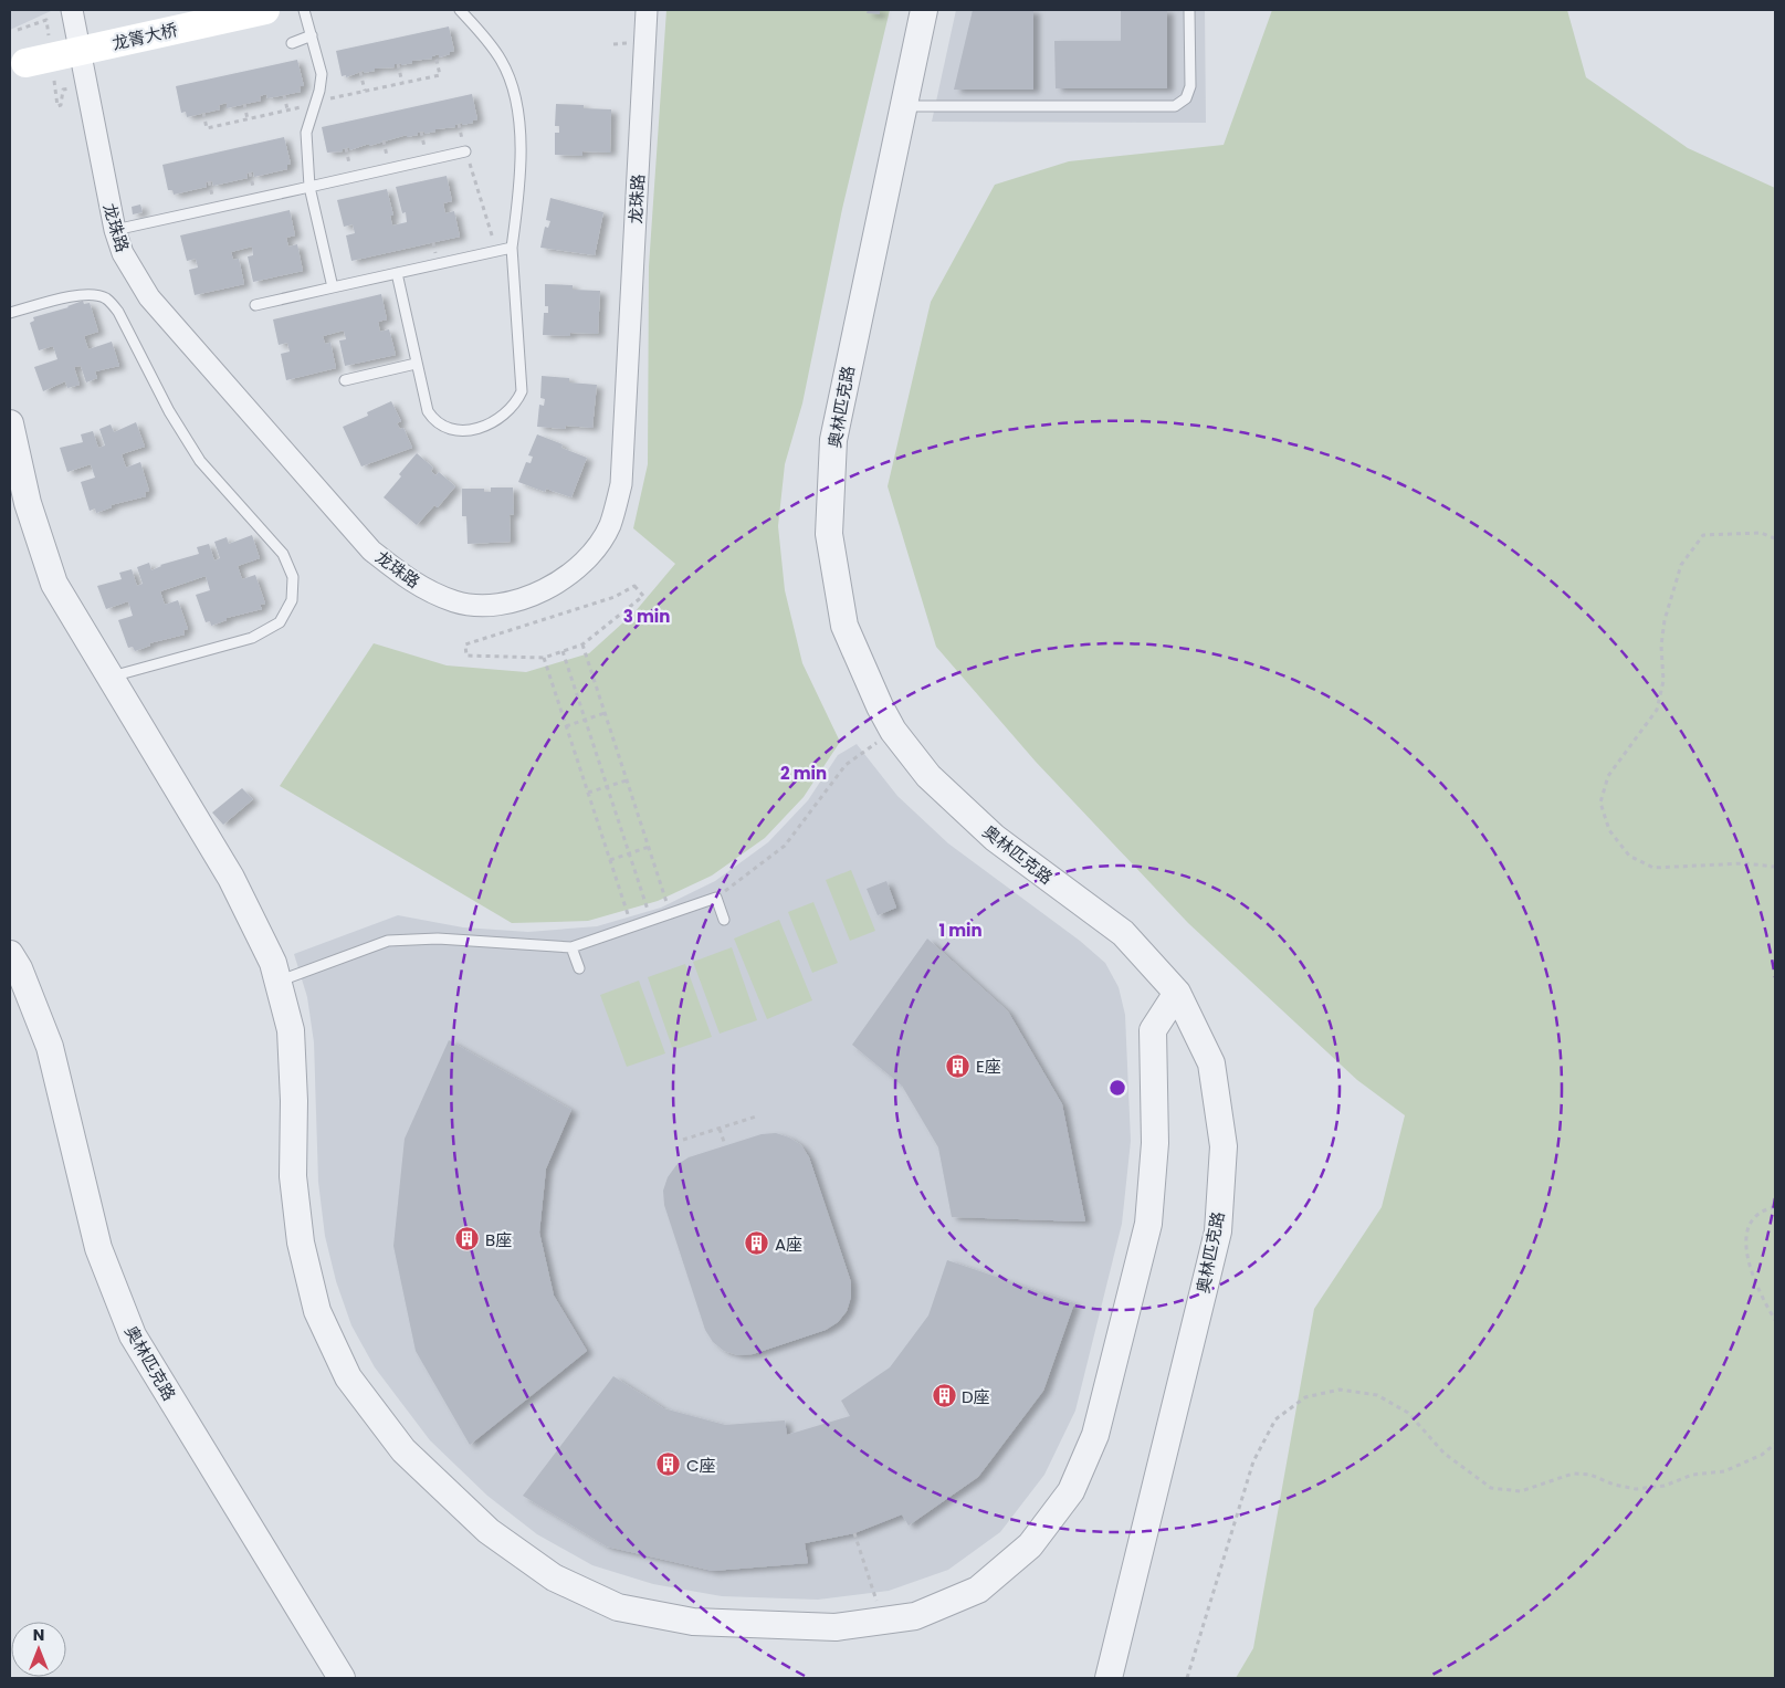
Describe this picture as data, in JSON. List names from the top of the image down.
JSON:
{
  "streets": {
    "main road": ["龙箐大桥"],
    "street": ["龙珠路", "奥林匹克路"]
  },
  "places": {
    "building": [
      "E座",
      "B座",
      "A座",
      "D座",
      "C座"
    ]
  },
  "north": "top",
  "rings": ["3 min", "2 min", "1 min"]
}
